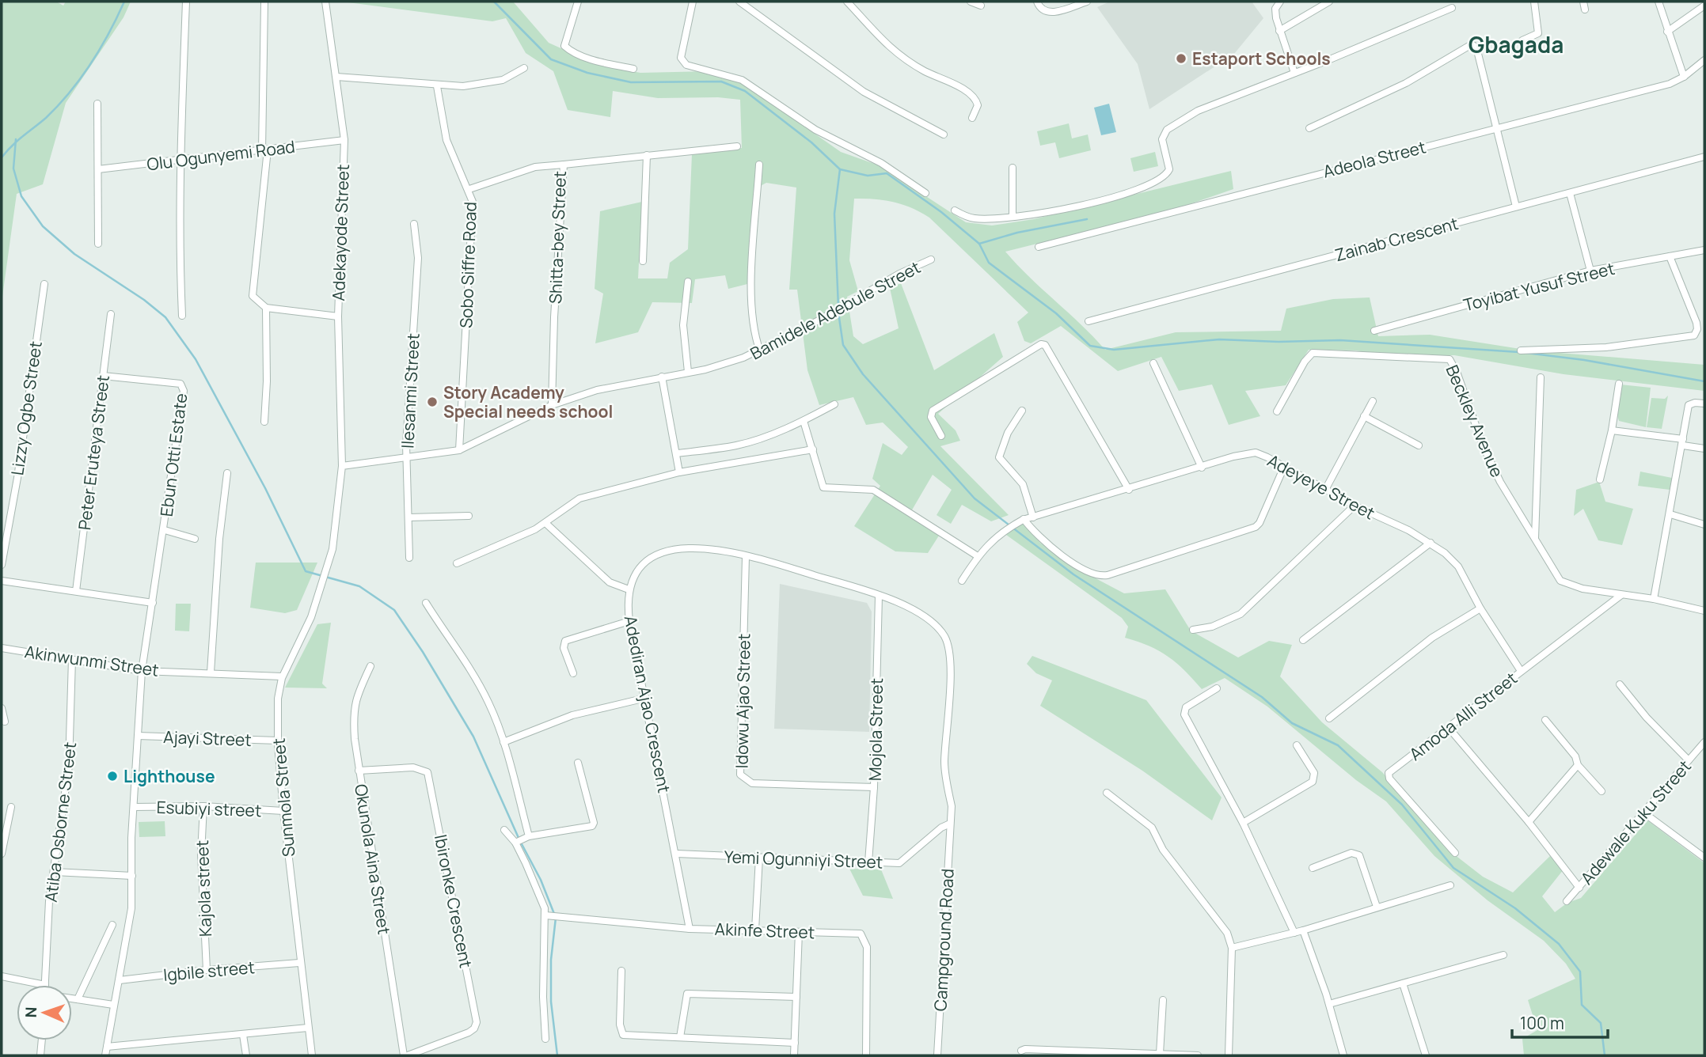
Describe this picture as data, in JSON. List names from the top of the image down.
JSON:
{
  "streets": {
    "street": [
      "Olu Ogunyemi Road",
      "Adeola Street",
      "Adekayode Street",
      "Shitta-bey Street",
      "Zainab Crescent",
      "Sobo Siffre Road",
      "Toyibat Yusuf Street",
      "Bamidele Adebule Street",
      "Ilesanmi Street",
      "Lizzy Ogbe Street",
      "Beckley Avenue",
      "Peter Eruteya Street",
      "Ebun Otti Estate",
      "Adeyeye Street",
      "Akinwunmi Street",
      "Idowu Ajao Street",
      "Adediran Ajao Crescent",
      "Amoda Alli Street",
      "Mojola Street",
      "Ajayi Street",
      "Sunmola Street",
      "Esubiyi street",
      "Atiba Osborne Street",
      "Adewale Kuku Street",
      "Okunola Aina Street",
      "Yemi Ogunniyi Street",
      "Kajola street",
      "Ibironke Crescent",
      "Akinfe Street",
      "Campground Road",
      "Igbile street"
    ]
  },
  "crossings": [
    ["Olu Ogunyemi Road", "Adekayode Street"],
    ["Adekayode Street", "Bamidele Adebule Street"],
    ["Adekayode Street", "Sunmola Street"],
    ["Shitta-bey Street", "Sobo Siffre Road"],
    ["Shitta-bey Street", "Bamidele Adebule Street"],
    ["Sobo Siffre Road", "Bamidele Adebule Street"],
    ["Bamidele Adebule Street", "Ilesanmi Street"],
    ["Bamidele Adebule Street", "Sunmola Street"],
    ["Beckley Avenue", "Amoda Alli Street"],
    ["Peter Eruteya Street", "Ebun Otti Estate"],
    ["Ebun Otti Estate", "Akinwunmi Street"],
    ["Ebun Otti Estate", "Ajayi Street"],
    ["Ebun Otti Estate", "Esubiyi street"],
    ["Ebun Otti Estate", "Igbile street"],
    ["Adeyeye Street", "Amoda Alli Street"],
    ["Akinwunmi Street", "Sunmola Street"],
    ["Akinwunmi Street", "Atiba Osborne Street"],
    ["Idowu Ajao Street", "Mojola Street"],
    ["Adediran Ajao Crescent", "Yemi Ogunniyi Street"],
    ["Adediran Ajao Crescent", "Akinfe Street"],
    ["Mojola Street", "Yemi Ogunniyi Street"],
    ["Ajayi Street", "Sunmola Street"],
    ["Sunmola Street", "Esubiyi street"],
    ["Sunmola Street", "Igbile street"],
    ["Esubiyi street", "Kajola street"],
    ["Okunola Aina Street", "Ibironke Crescent"],
    ["Yemi Ogunniyi Street", "Campground Road"],
    ["Kajola street", "Igbile street"]
  ],
  "districts": ["Gbagada"],
  "places": ["Estaport Schools", "Story Academy Special needs school", "Lighthouse"],
  "scale_bar": "100 m",
  "north": "left"
}
